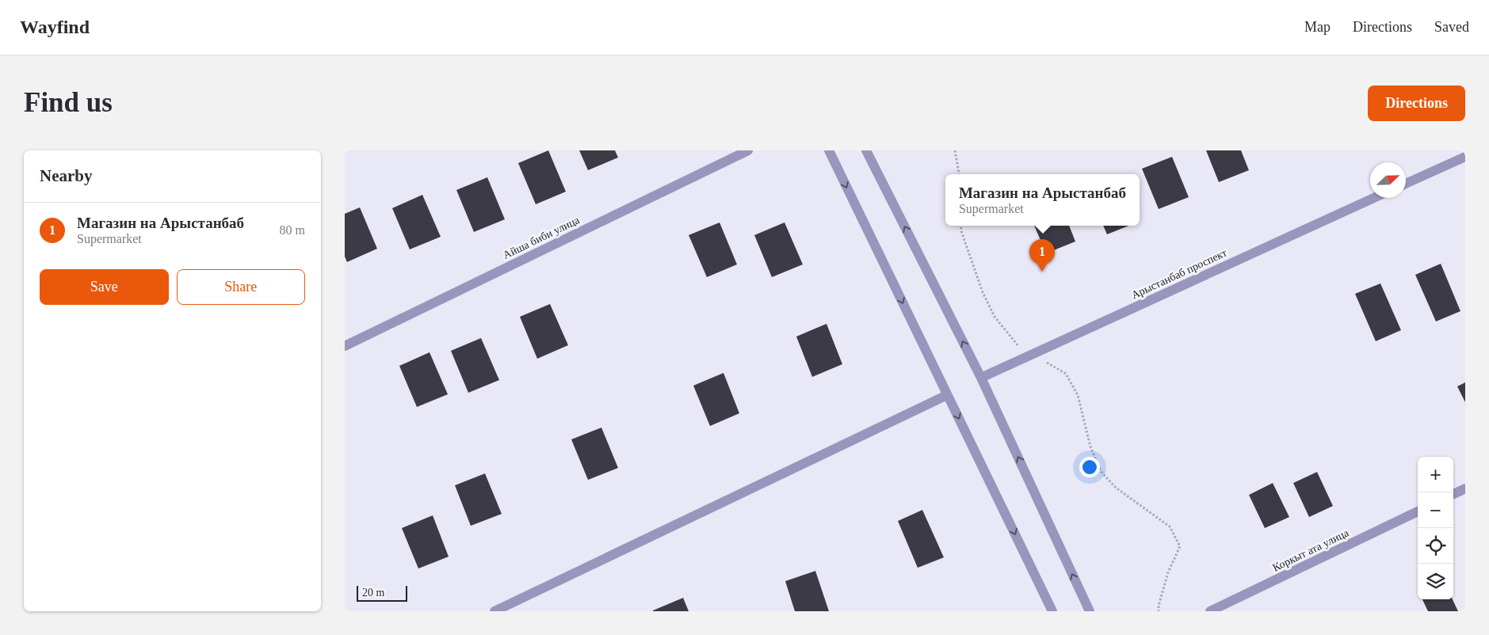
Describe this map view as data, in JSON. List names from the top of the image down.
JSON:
{
  "streets": {
    "street": ["Айша биби улица", "Арыстанбаб проспект", "Коркыт ата улица"]
  },
  "scale_bar": "20 m",
  "north": "top right",
  "page": {
    "header": "Wayfind",
    "nav": ["Map", "Directions", "Saved"],
    "buttons": [
      "Directions",
      ["Save", "Share"]
    ],
    "title": "Find us",
    "heading": "Nearby",
    "popup": ["Магазин на Арыстанбаб", "Supermarket"],
    "list": [
      {
        "mark": "1",
        "name": "Магазин на Арыстанбаб",
        "note": "Supermarket",
        "value": "80 m"
      }
    ],
    "pins": "1",
    "map_buttons": ["+", "−"],
    "scale": "20 m"
  }
}
